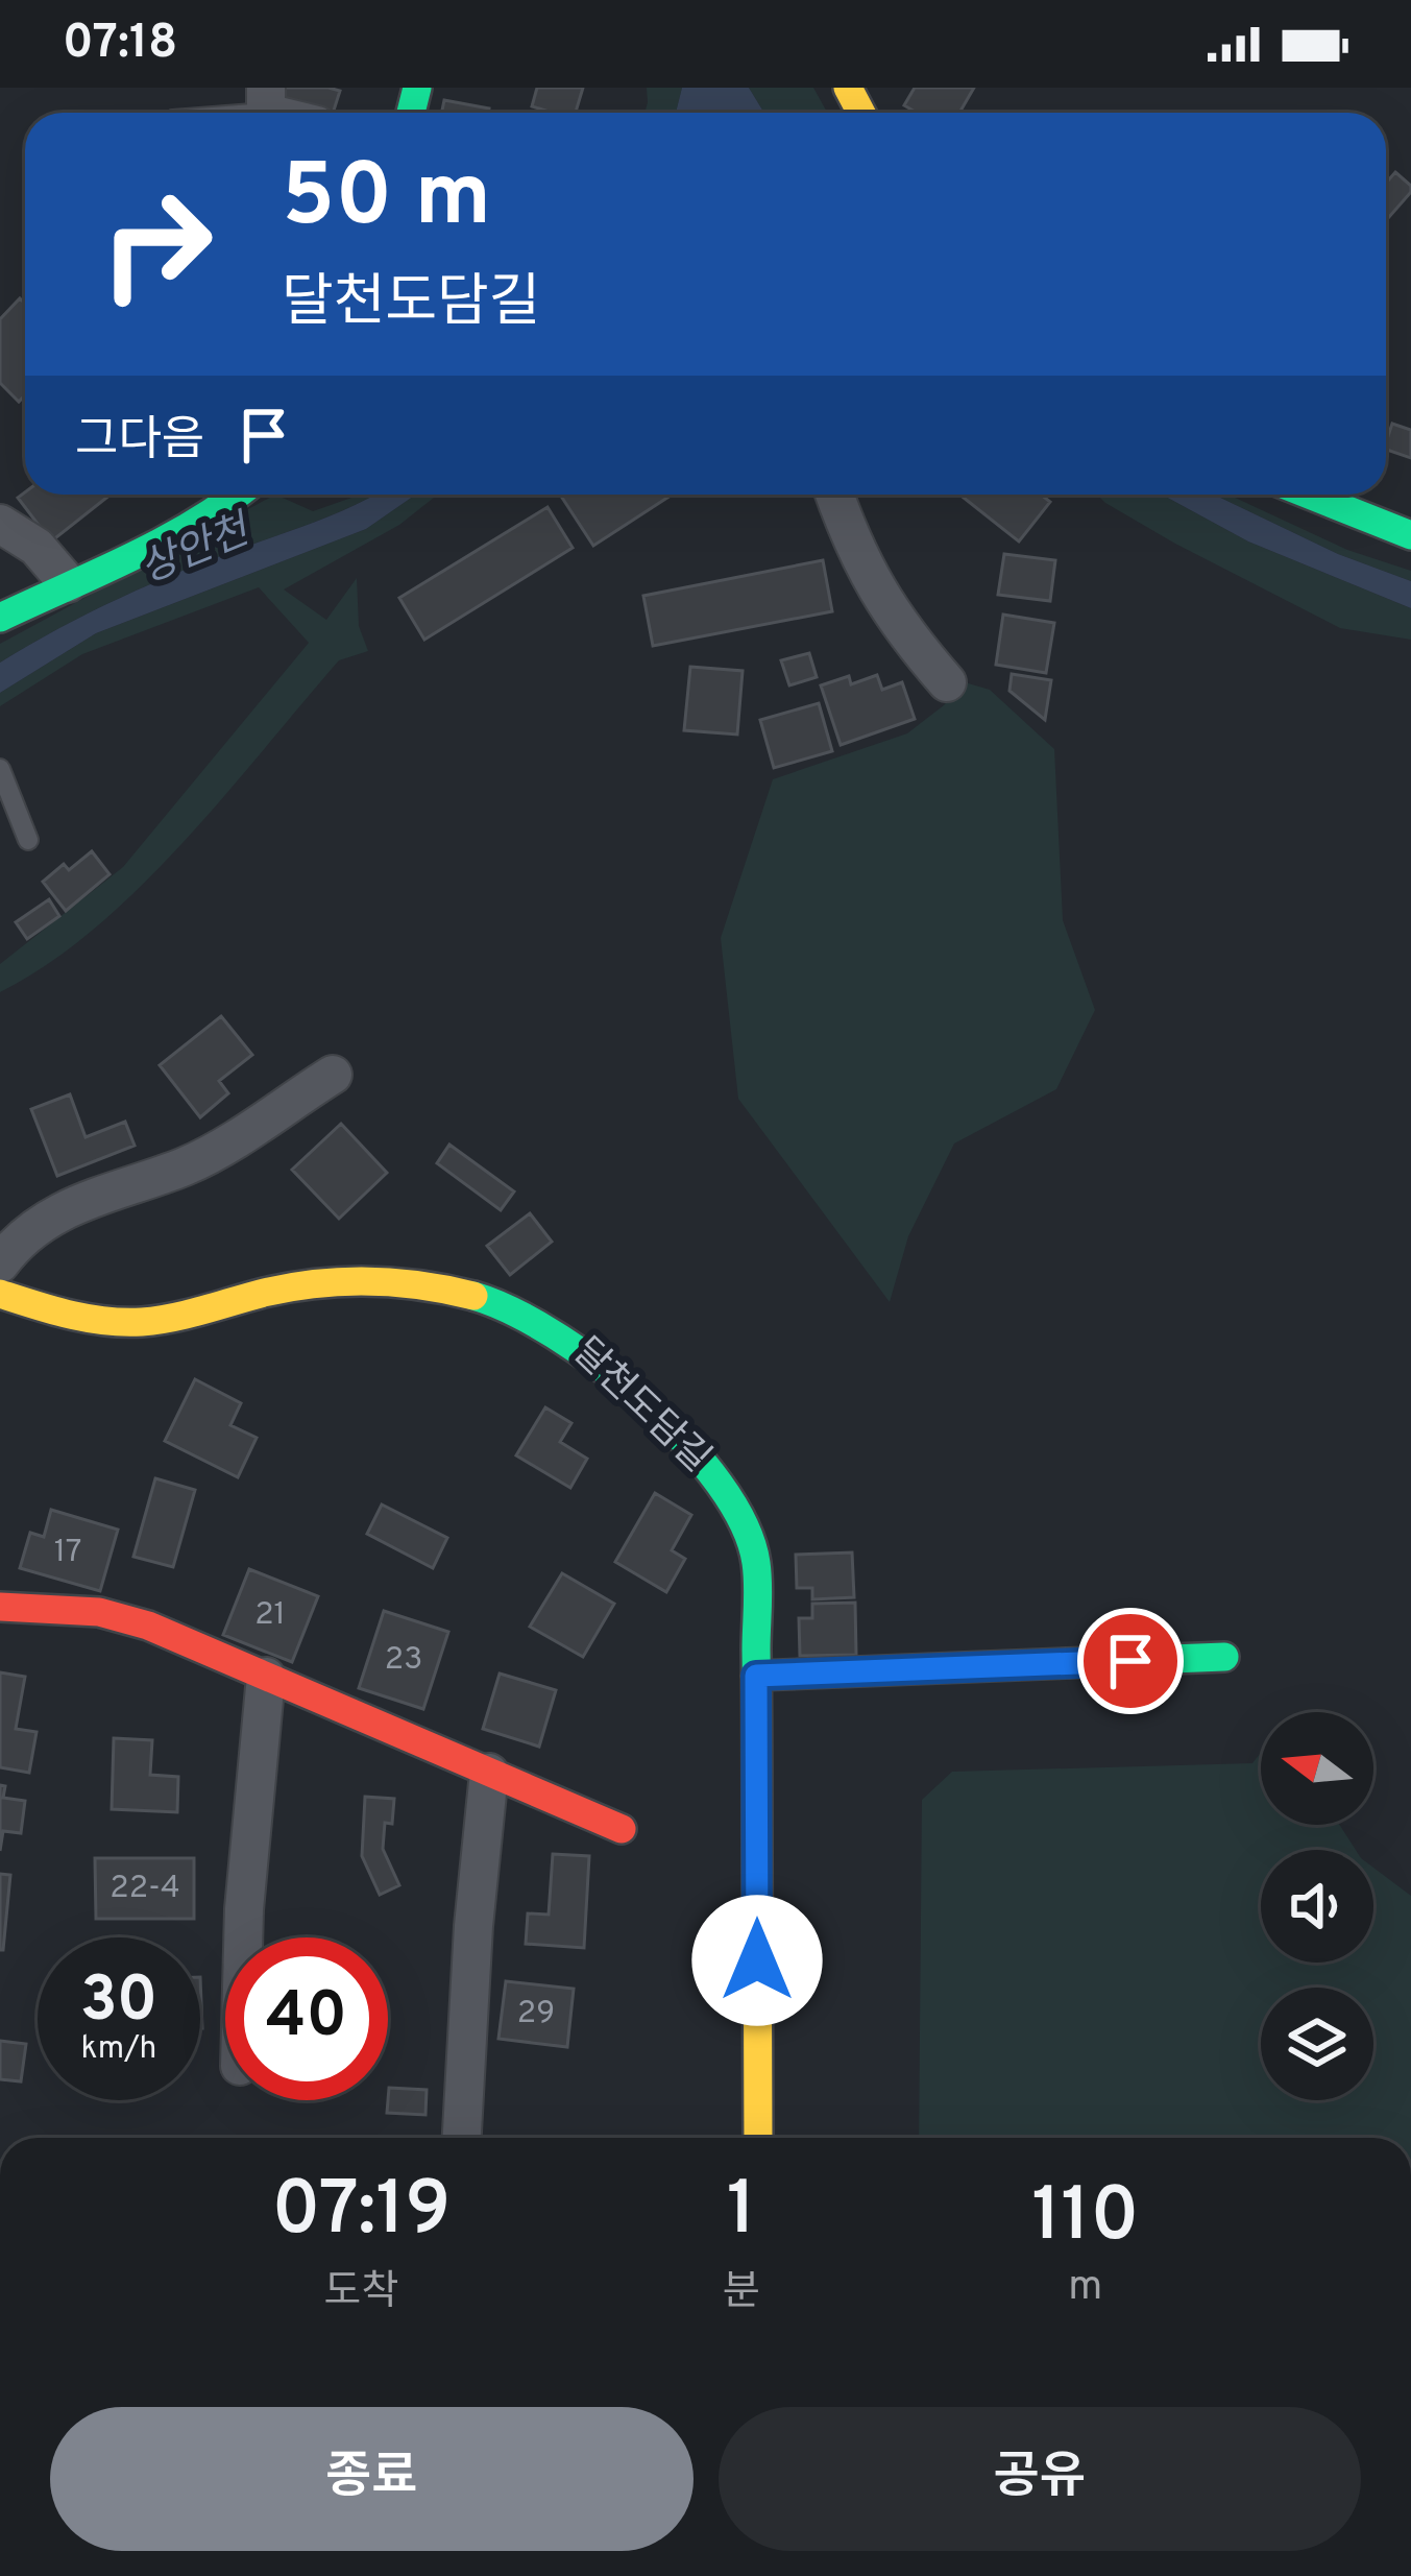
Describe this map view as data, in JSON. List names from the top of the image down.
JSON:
{
  "streets": {
    "street": ["달천도담길"]
  },
  "water": ["상안천"],
  "house_numbers": [
    "17",
    "21",
    "23",
    "22-4",
    "29"
  ],
  "north": "left",
  "page": {
    "status": "07:18",
    "turn": ["50 m", "달천도담길"],
    "then": "그다음",
    "speed": "30 km/h",
    "limit": "40",
    "eta": [
      "07:19",
      "도착",
      "1",
      "분",
      "110",
      "m"
    ],
    "buttons": ["종료", "공유"]
  }
}
